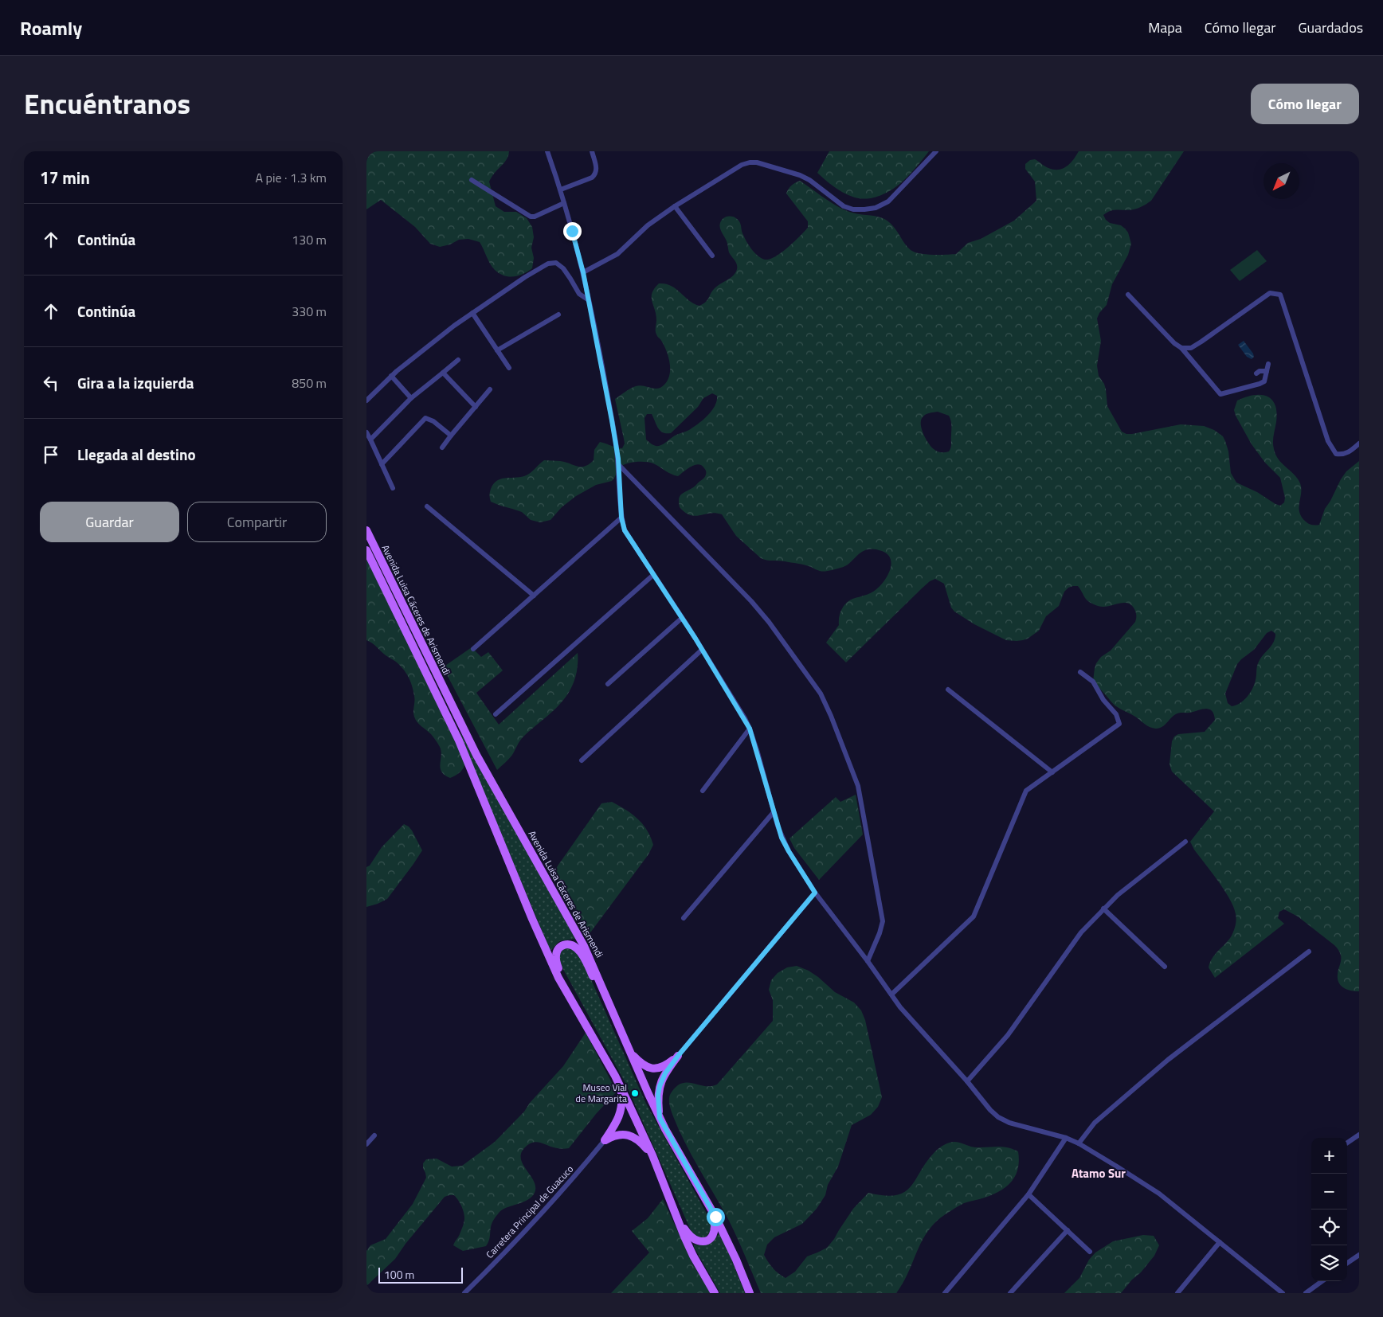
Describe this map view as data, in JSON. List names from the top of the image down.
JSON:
{
  "streets": {
    "main road": ["Avenida Luisa Cáceres de Arismendi"],
    "street": ["Carretera Principal de Guacuco"]
  },
  "districts": ["Atamo Sur"],
  "places": ["Museo Vial de Margarita"],
  "scale_bar": "100 m",
  "north": "bottom left",
  "page": {
    "header": "Roamly",
    "nav": ["Mapa", "Cómo llegar", "Guardados"],
    "title": "Encuéntranos",
    "buttons": [
      "Cómo llegar",
      ["Guardar", "Compartir"]
    ],
    "heading": ["17 min", "A pie · 1.3 km"],
    "list": [
      ["Continúa", "130 m"],
      ["Continúa", "330 m"],
      ["Gira a la izquierda", "850 m"],
      "Llegada al destino"
    ],
    "map_buttons": ["+", "−"],
    "scale": "100 m"
  }
}
